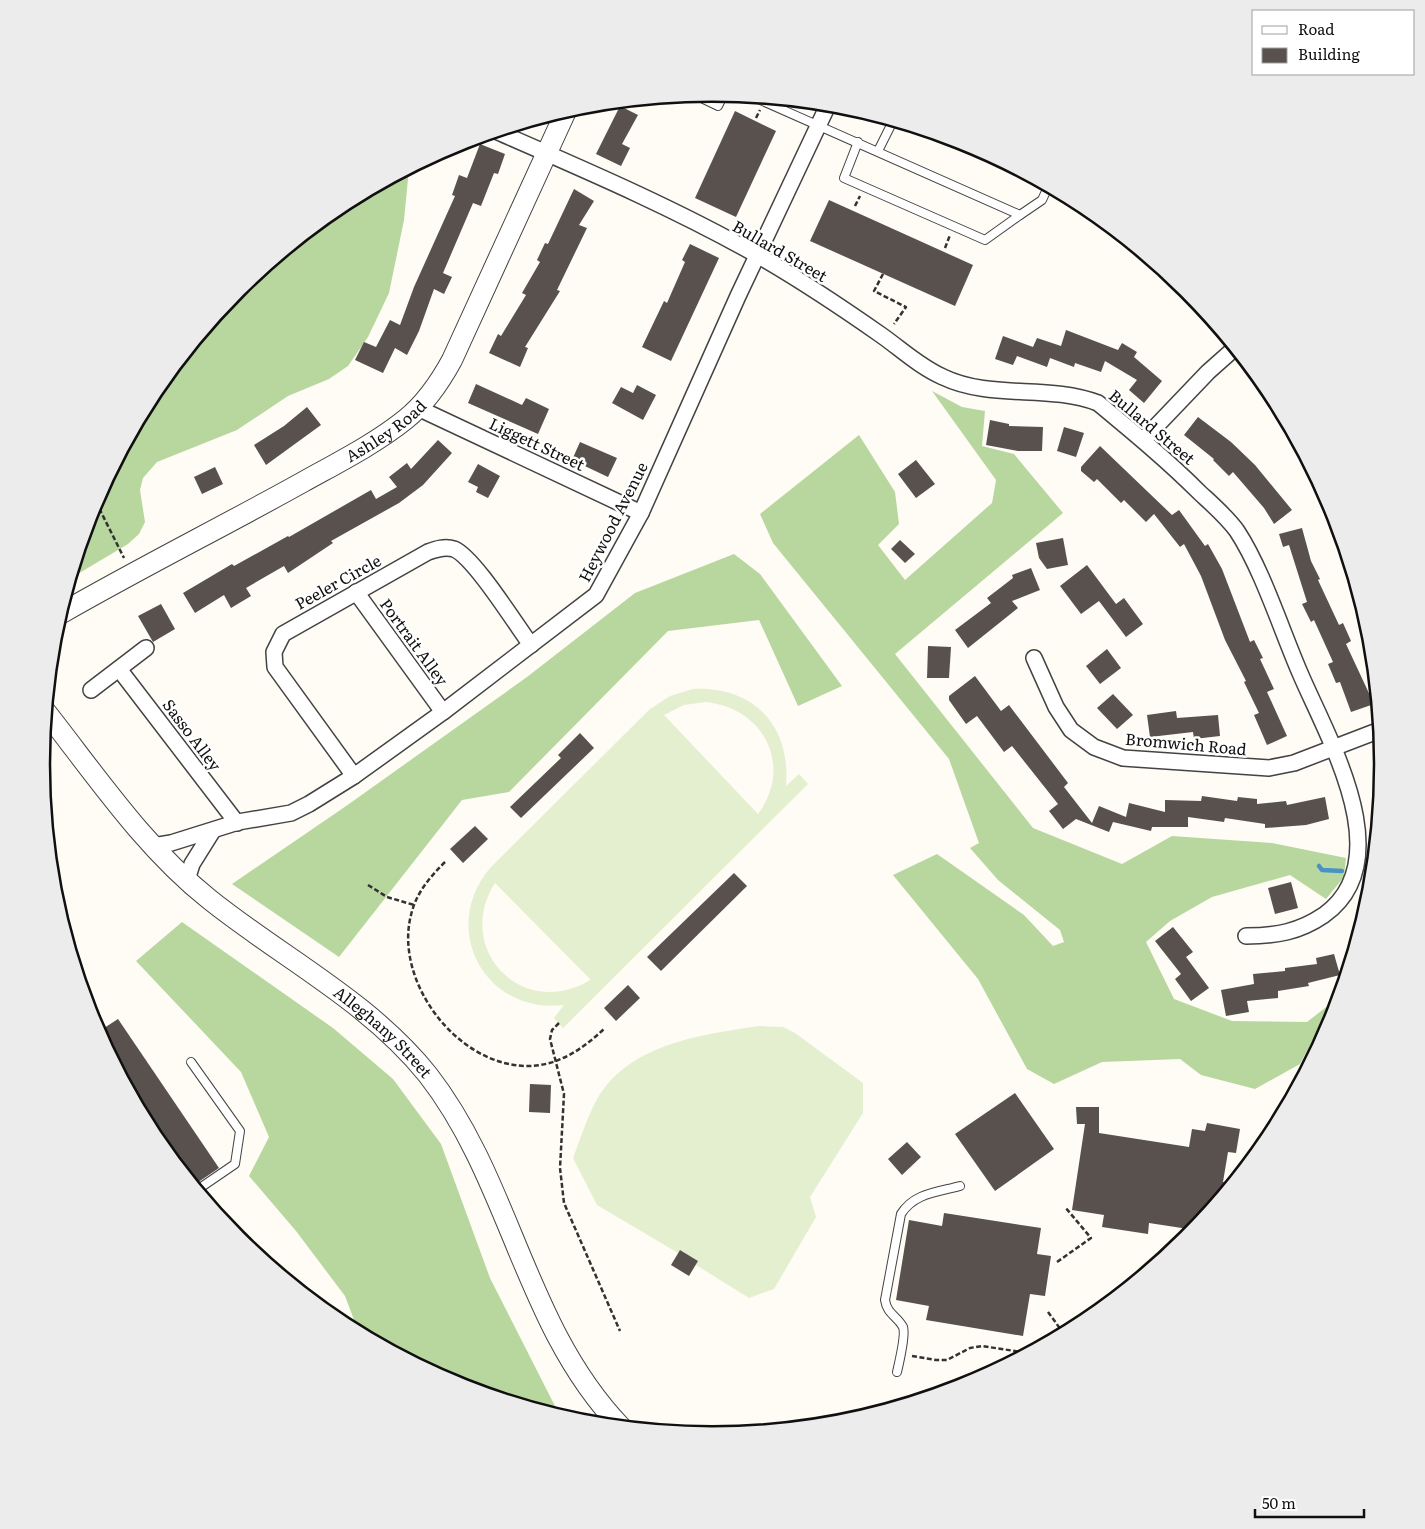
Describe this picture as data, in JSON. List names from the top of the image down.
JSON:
{
  "streets": {
    "street": [
      "Bullard Street",
      "Ashley Road",
      "Liggett Street",
      "Heywood Avenue",
      "Peeler Circle",
      "Portrait Alley",
      "Sasso Alley",
      "Bromwich Road",
      "Alleghany Street"
    ]
  },
  "crossings": [
    ["Bullard Street", "Ashley Road"],
    ["Bullard Street", "Heywood Avenue"],
    ["Bullard Street", "Bromwich Road"],
    ["Ashley Road", "Liggett Street"],
    ["Liggett Street", "Heywood Avenue"],
    ["Heywood Avenue", "Peeler Circle"],
    ["Heywood Avenue", "Portrait Alley"],
    ["Heywood Avenue", "Sasso Alley"],
    ["Heywood Avenue", "Alleghany Street"],
    ["Peeler Circle", "Portrait Alley"]
  ],
  "legend": ["Road", "Building"],
  "scale_bar": "50 m"
}
